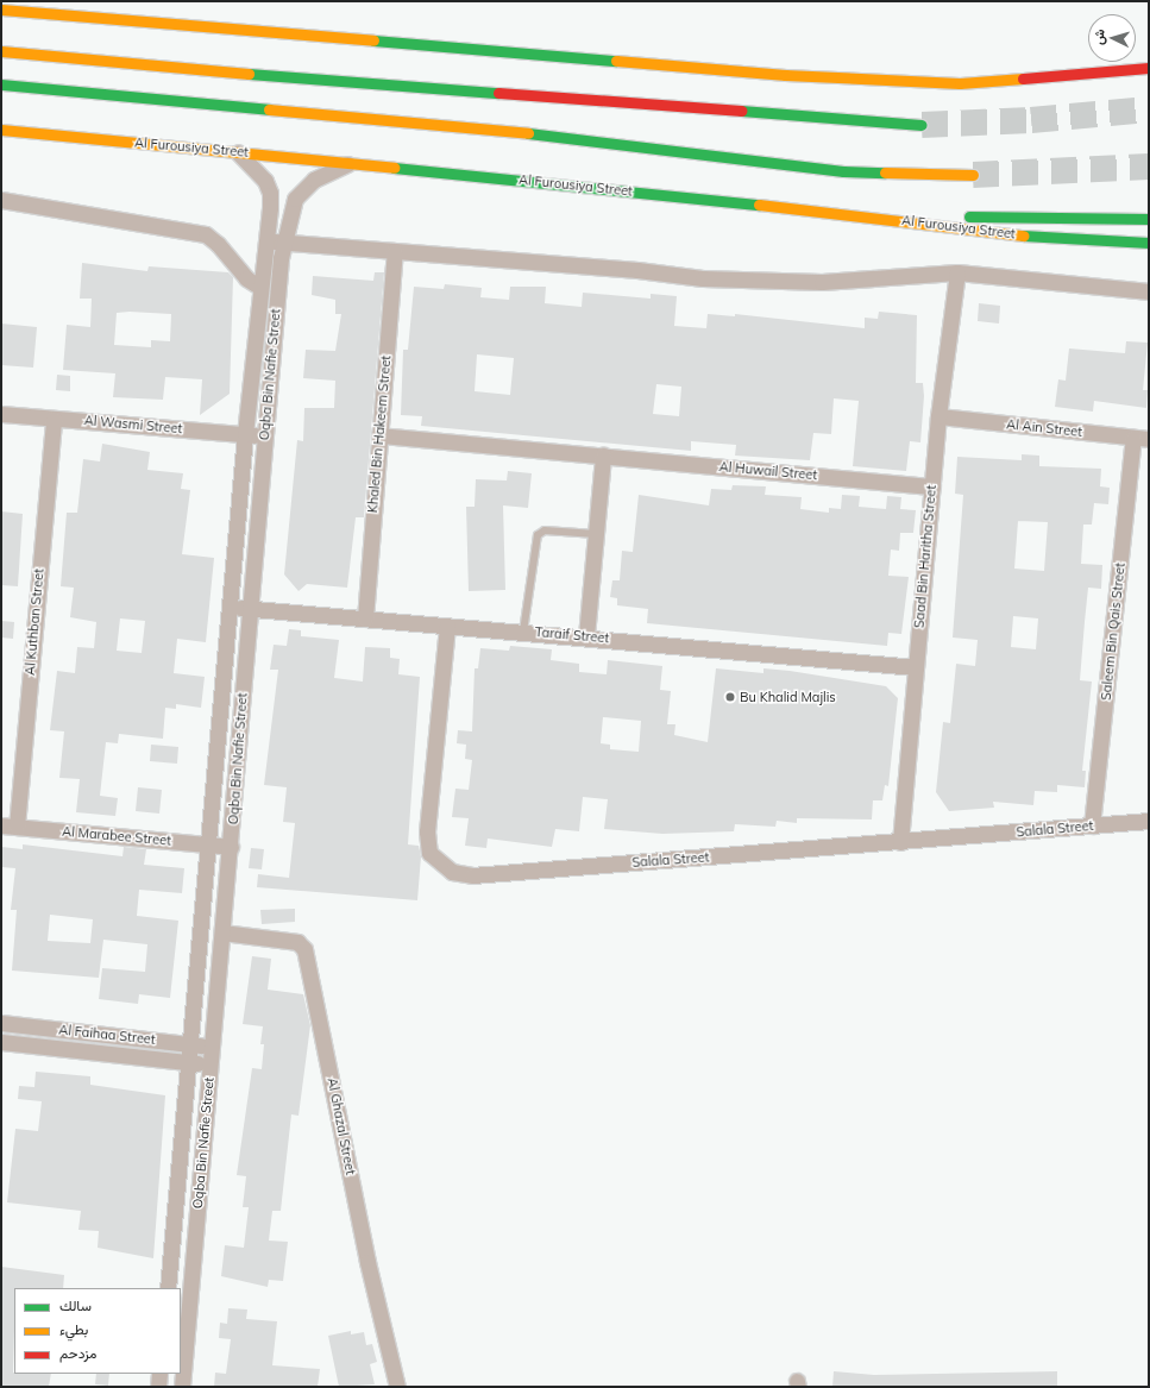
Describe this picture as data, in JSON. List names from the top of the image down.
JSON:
{
  "streets": {
    "main road": ["Al Furousiya Street"],
    "street": [
      "Oqba Bin Nafie Street",
      "Al Wasmi Street",
      "Al Ain Street",
      "Khaled Bin Hakeem Street",
      "Al Huwail Street",
      "Saad Bin Haritha Street",
      "Al Kuthban Street",
      "Saleem Bin Qais Street",
      "Taraif Street",
      "Salala Street",
      "Al Marabee Street",
      "Al Faihaa Street",
      "Al Ghazal Street"
    ]
  },
  "crossings": [
    ["Al Furousiya Street", "Oqba Bin Nafie Street"],
    ["Oqba Bin Nafie Street", "Al Wasmi Street"],
    ["Oqba Bin Nafie Street", "Taraif Street"],
    ["Oqba Bin Nafie Street", "Al Marabee Street"],
    ["Oqba Bin Nafie Street", "Al Faihaa Street"],
    ["Oqba Bin Nafie Street", "Al Ghazal Street"],
    ["Al Wasmi Street", "Al Kuthban Street"],
    ["Al Ain Street", "Saad Bin Haritha Street"],
    ["Al Ain Street", "Saleem Bin Qais Street"],
    ["Khaled Bin Hakeem Street", "Al Huwail Street"],
    ["Khaled Bin Hakeem Street", "Taraif Street"],
    ["Al Huwail Street", "Saad Bin Haritha Street"],
    ["Saad Bin Haritha Street", "Taraif Street"],
    ["Saad Bin Haritha Street", "Salala Street"],
    ["Al Kuthban Street", "Al Marabee Street"],
    ["Saleem Bin Qais Street", "Salala Street"],
    ["Taraif Street", "Salala Street"]
  ],
  "places": ["Bu Khalid Majlis"],
  "legend": ["سالك", "بطيء", "مزدحم"],
  "north": "left"
}
